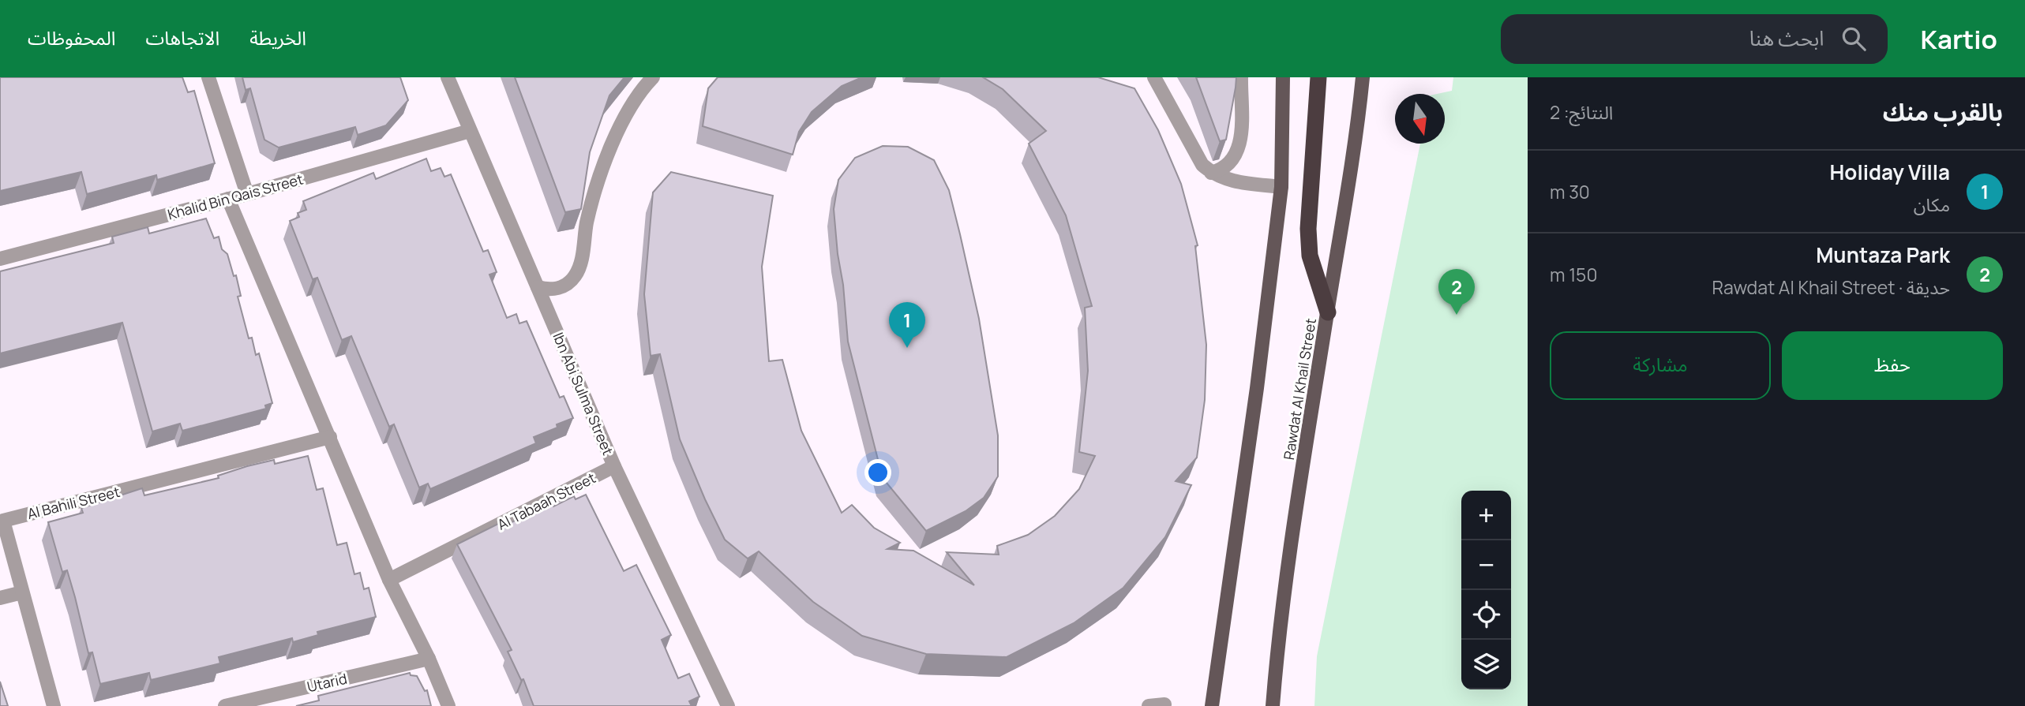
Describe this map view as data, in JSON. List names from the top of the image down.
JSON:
{
  "streets": {
    "main road": ["Rawdat Al Khail Street"],
    "street": [
      "Khalid Bin Qais Street",
      "Ibn Abi Sulma Street",
      "Al Tabaah Street",
      "Al Bahili Street",
      "Utarid"
    ]
  },
  "crossings": [
    ["Khalid Bin Qais Street", "Ibn Abi Sulma Street"],
    ["Ibn Abi Sulma Street", "Al Tabaah Street"]
  ],
  "north": "bottom",
  "page": {
    "header": "Kartio",
    "search": "ابحث هنا",
    "nav": ["الخريطة", "الاتجاهات", "المحفوظات"],
    "heading": ["بالقرب منك", "النتائج: 2"],
    "list": [
      {
        "mark": "1",
        "name": "Holiday Villa",
        "note": "مكان",
        "value": "30 m"
      },
      {
        "mark": "2",
        "name": "Muntaza Park",
        "note": "حديقة · Rawdat Al Khail Street",
        "value": "150 m"
      }
    ],
    "pins": ["2", "1"],
    "buttons": ["حفظ", "مشاركة"],
    "map_buttons": ["+", "−"]
  }
}
